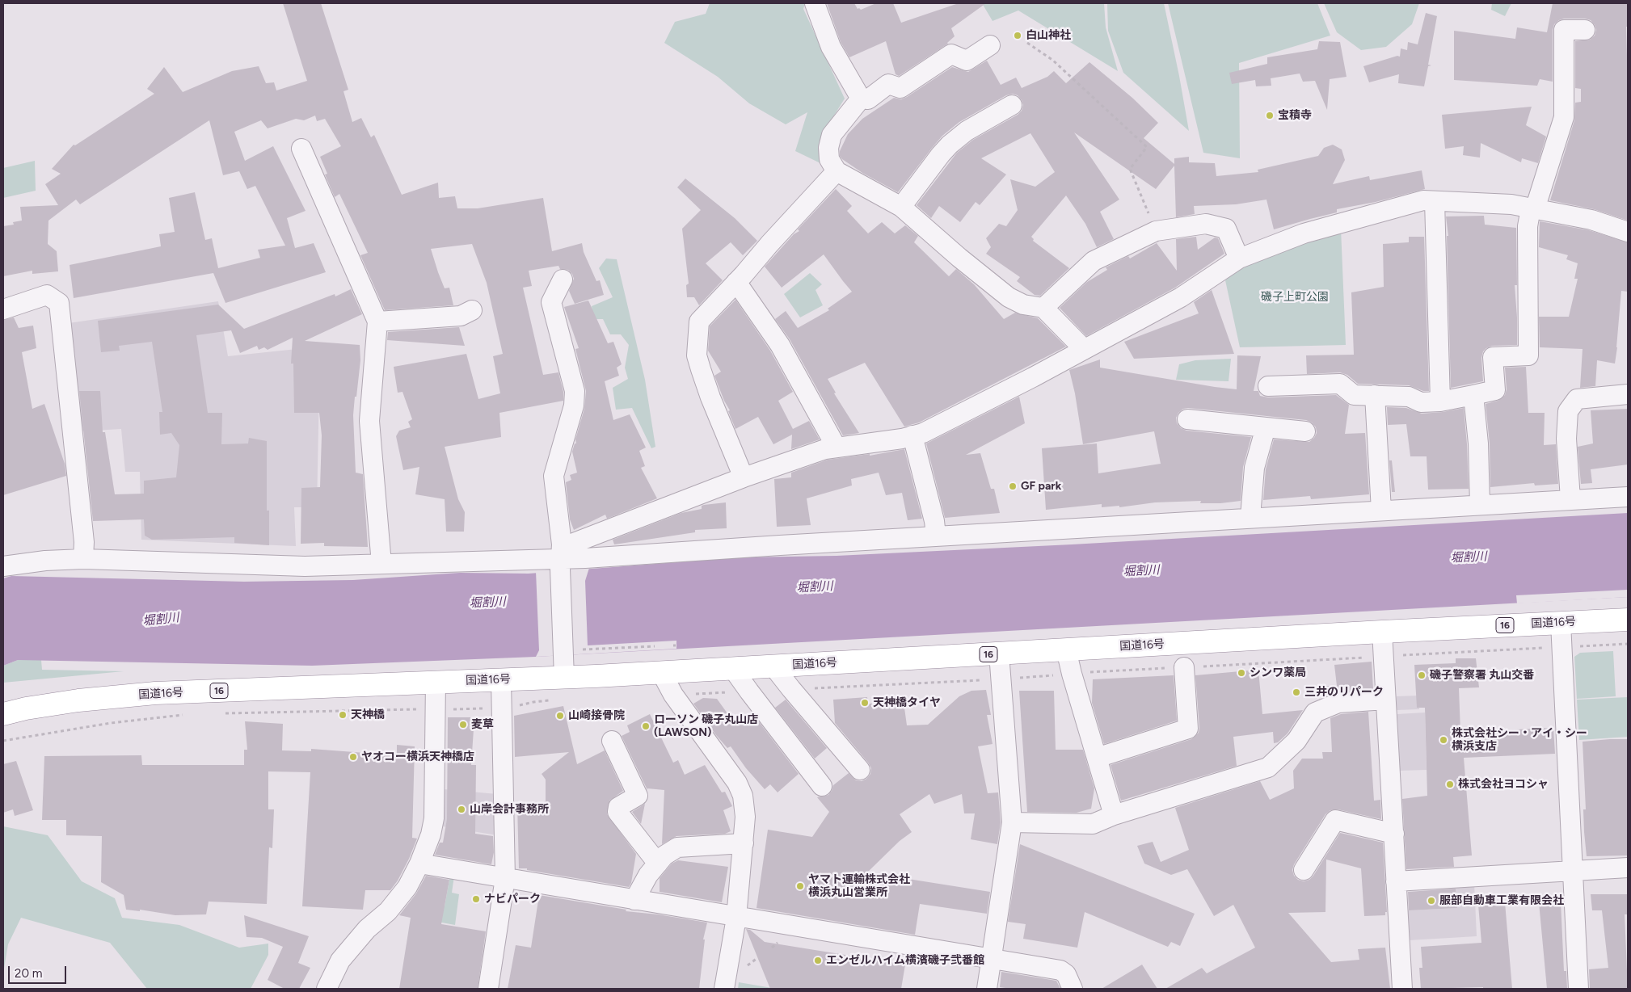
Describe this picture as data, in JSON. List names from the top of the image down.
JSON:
{
  "streets": {
    "highway": ["国道16号", "16"]
  },
  "water": ["堀割川"],
  "parks": ["磯子上町公園"],
  "places": [
    "白山神社",
    "宝積寺",
    "GF park",
    "シンワ薬局",
    "磯子警察署 丸山交番",
    "三井のリパーク",
    "天神橋タイヤ",
    "天神橋",
    "山崎接骨院",
    "麦草",
    "ローソン 磯子丸山店 (LAWSON)",
    "株式会社シー・アイ・シー 横浜支店",
    "ヤオコー横浜天神橋店",
    "株式会社ヨコシャ",
    "山岸会計事務所",
    "ヤマト運輸株式会社 横浜丸山営業所",
    "ナビパーク",
    "服部自動車工業有限会社",
    "エンゼルハイム横濱磯子弐番館"
  ],
  "scale_bar": "20 m"
}
